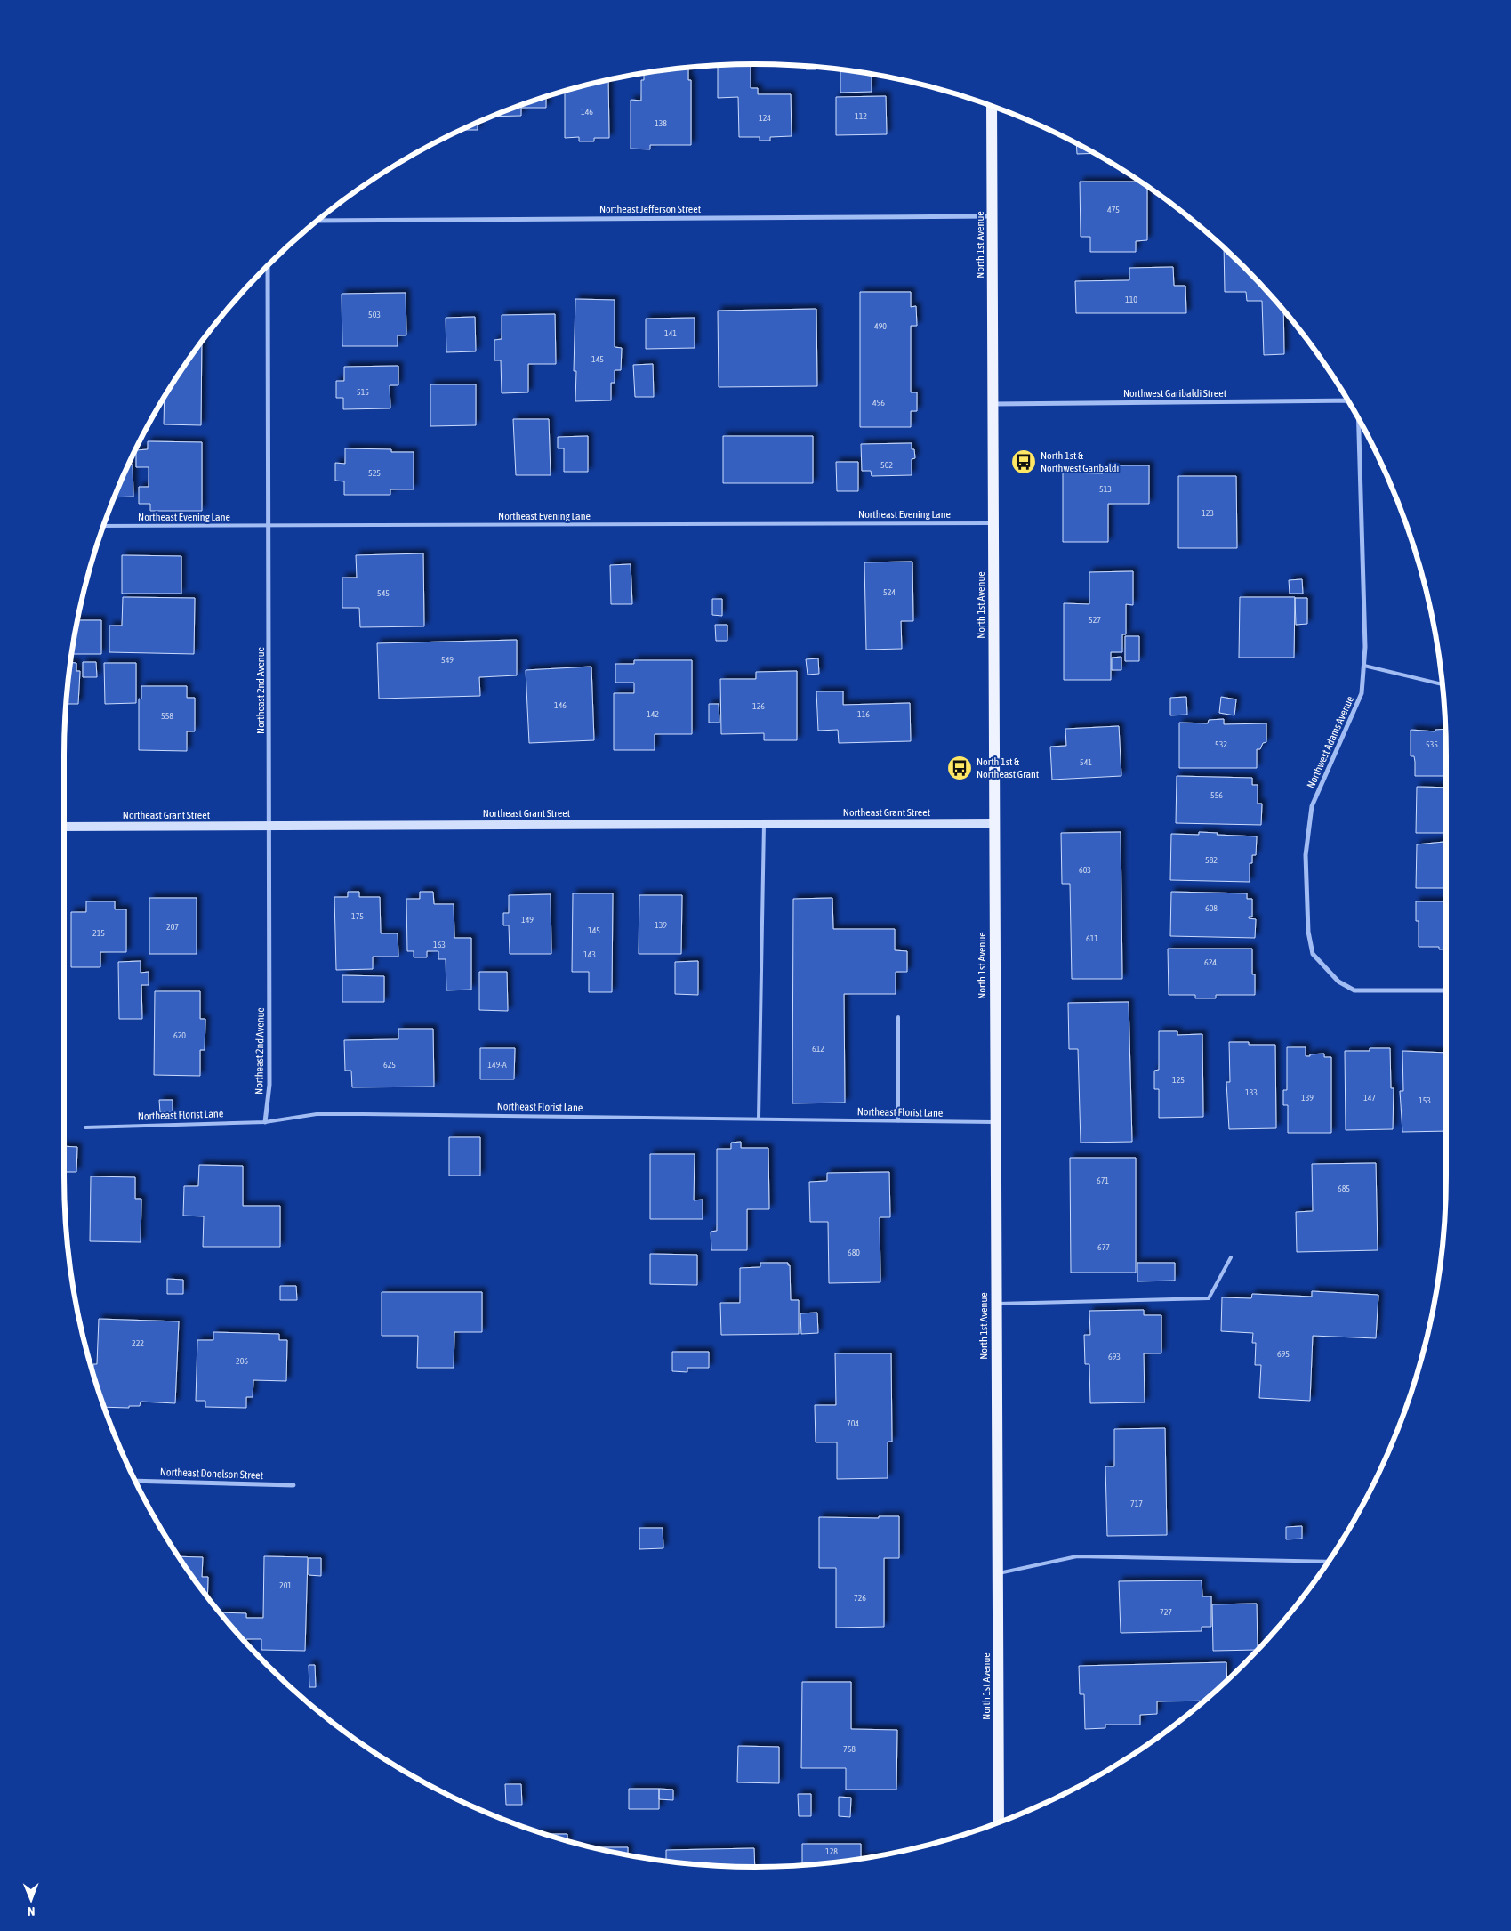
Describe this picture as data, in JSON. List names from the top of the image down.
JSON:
{
  "streets": {
    "main road": ["North 1st Avenue"],
    "street": [
      "Northeast Jefferson Street",
      "Northwest Garibaldi Street",
      "Northeast 2nd Avenue",
      "Northwest Adams Avenue",
      "Northeast Grant Street",
      "Northeast Donelson Street"
    ],
    "lane": ["Northeast Evening Lane", "Northeast Florist Lane"]
  },
  "crossings": [
    ["Northeast Jefferson Street", "North 1st Avenue"],
    ["North 1st Avenue", "Northwest Garibaldi Street"],
    ["North 1st Avenue", "Northeast Evening Lane"],
    ["North 1st Avenue", "Northeast Grant Street"],
    ["North 1st Avenue", "Northeast Florist Lane"],
    ["Northeast Evening Lane", "Northeast 2nd Avenue"],
    ["Northeast 2nd Avenue", "Northeast Grant Street"],
    ["Northeast 2nd Avenue", "Northeast Florist Lane"]
  ],
  "places": {
    "bus stop": ["North 1st & Northwest Garibaldi", "North 1st & Northeast Grant"]
  },
  "house_numbers": [
    "146",
    "112",
    "124",
    "138",
    "475",
    "110",
    "503",
    "490",
    "141",
    "145",
    "515",
    "496",
    "502",
    "525",
    "513",
    "123",
    "524",
    "545",
    "527",
    "549",
    "146",
    "126",
    "142",
    "116",
    "558",
    "532",
    "535",
    "541",
    "556",
    "582",
    "603",
    "608",
    "175",
    "149",
    "139",
    "207",
    "145",
    "215",
    "611",
    "163",
    "143",
    "624",
    "620",
    "612",
    "625",
    "149-A",
    "125",
    "133",
    "139",
    "147",
    "153",
    "671",
    "685",
    "677",
    "680",
    "222",
    "695",
    "693",
    "206",
    "704",
    "717",
    "201",
    "726",
    "727",
    "758",
    "128"
  ],
  "north": "bottom"
}
